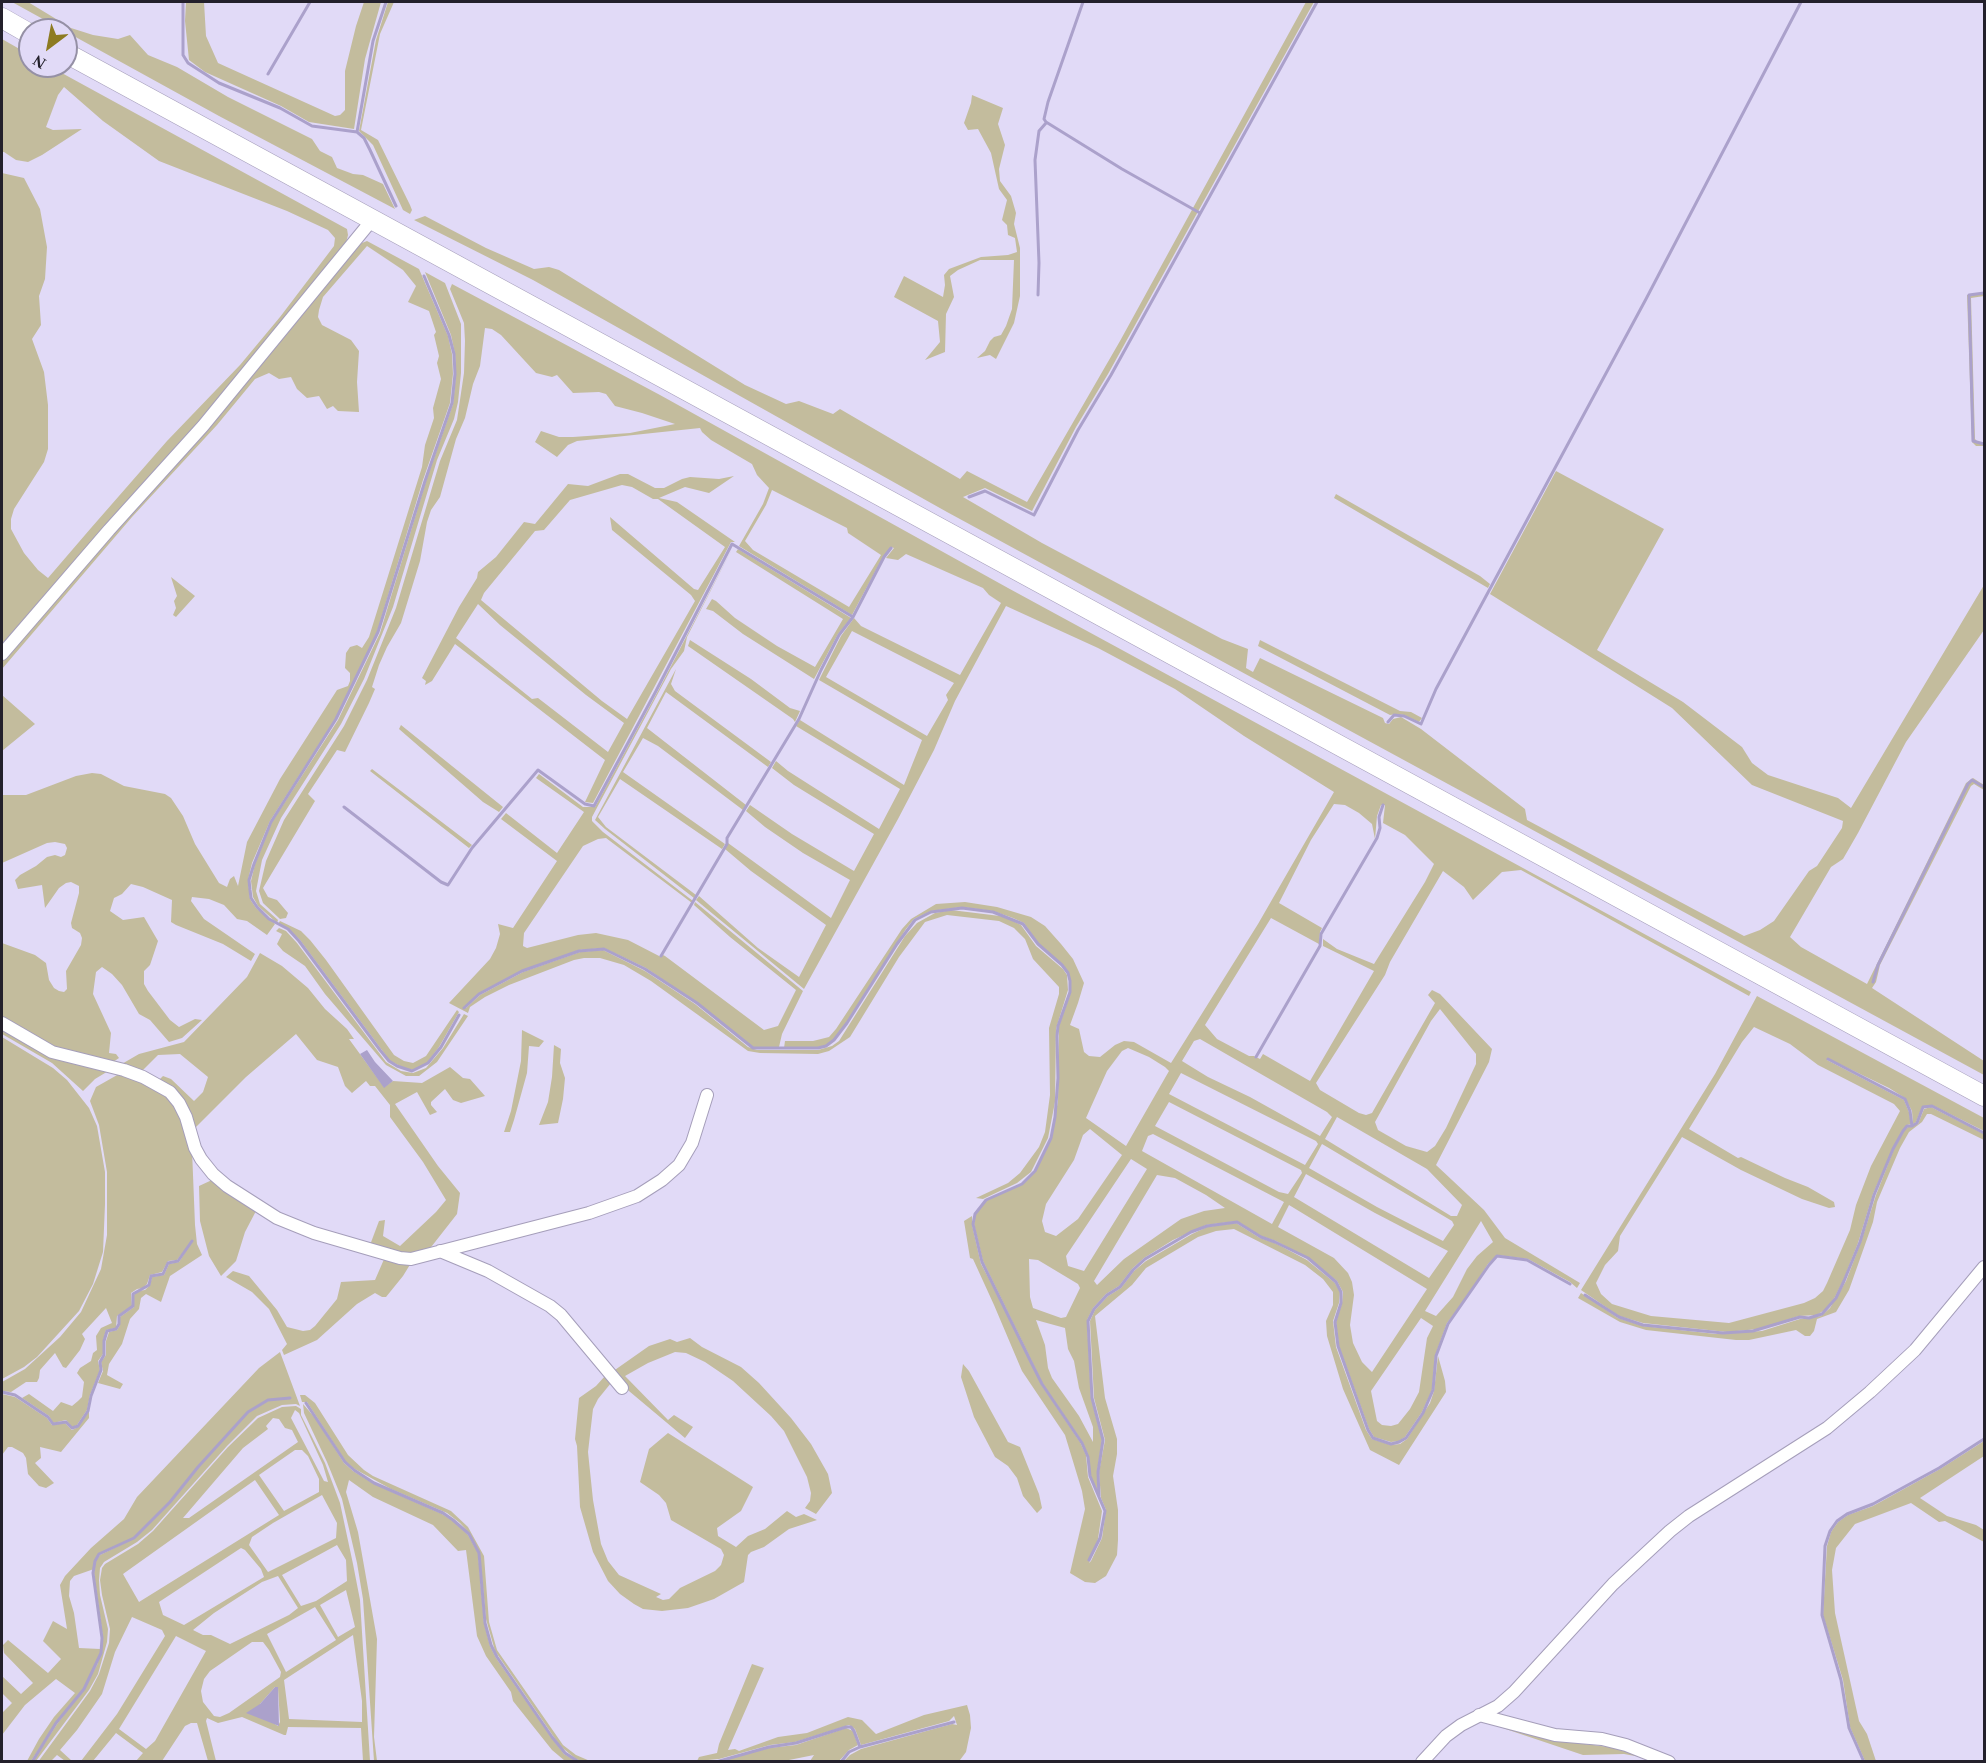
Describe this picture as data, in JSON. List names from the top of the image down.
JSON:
{
  "north": "bottom left"
}
